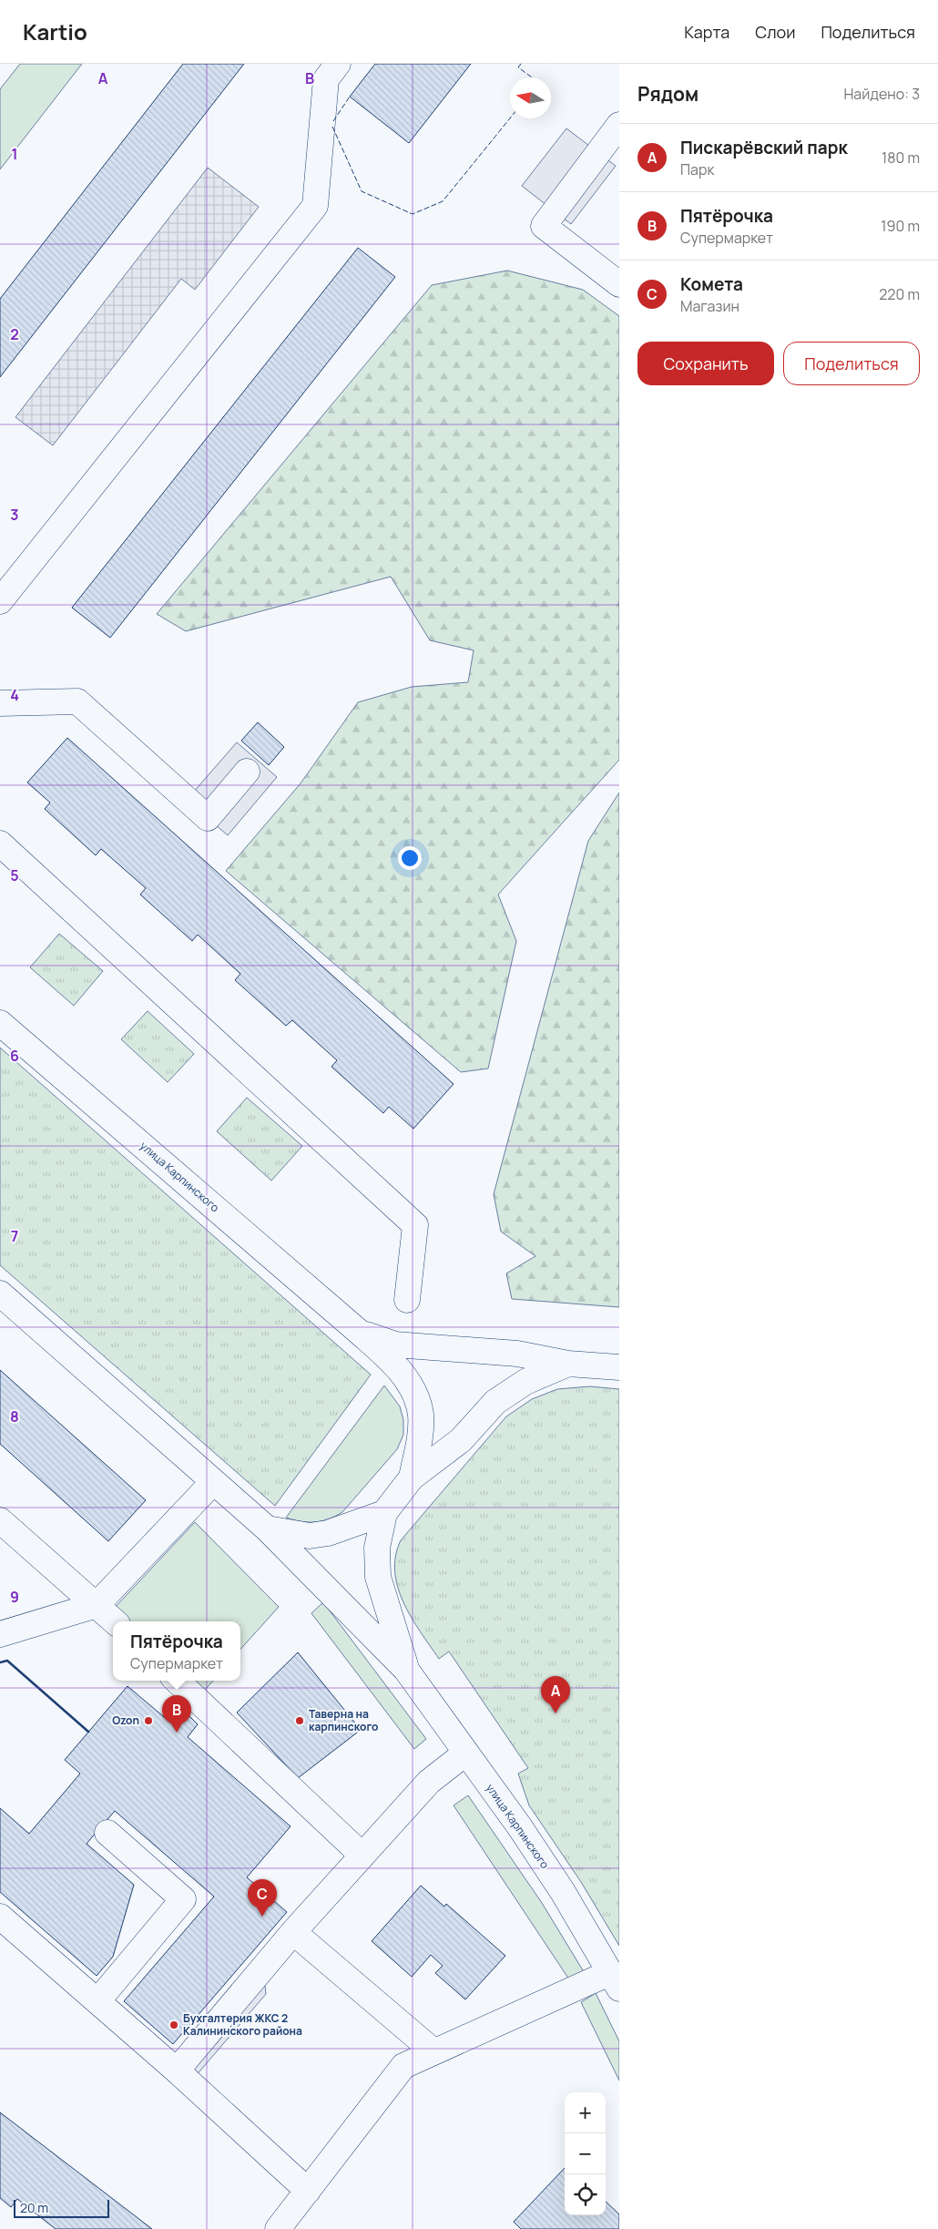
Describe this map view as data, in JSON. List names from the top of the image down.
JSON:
{
  "streets": {
    "street": ["улица Карпинского"]
  },
  "places": ["Ozon", "Таверна на карпинского", "Бухгалтерия ЖКС 2 Калининского района"],
  "scale_bar": "20 m",
  "north": "left",
  "page": {
    "header": "Kartio",
    "nav": ["Карта", "Слои", "Поделиться"],
    "heading": ["Рядом", "Найдено: 3"],
    "list": [
      {
        "mark": "A",
        "name": "Пискарёвский парк",
        "note": "Парк",
        "value": "180 m"
      },
      {
        "mark": "B",
        "name": "Пятёрочка",
        "note": "Супермаркет",
        "value": "190 m"
      },
      {
        "mark": "C",
        "name": "Комета",
        "note": "Магазин",
        "value": "220 m"
      }
    ],
    "buttons": ["Сохранить", "Поделиться"],
    "popup": ["Пятёрочка", "Супермаркет"],
    "pins": ["A", "B", "C"],
    "map_buttons": ["+", "−"],
    "scale": "20 m"
  },
  "grid": {
    "columns": ["A", "B"],
    "rows": [
      "1",
      "2",
      "3",
      "4",
      "5",
      "6",
      "7",
      "8",
      "9"
    ]
  }
}
